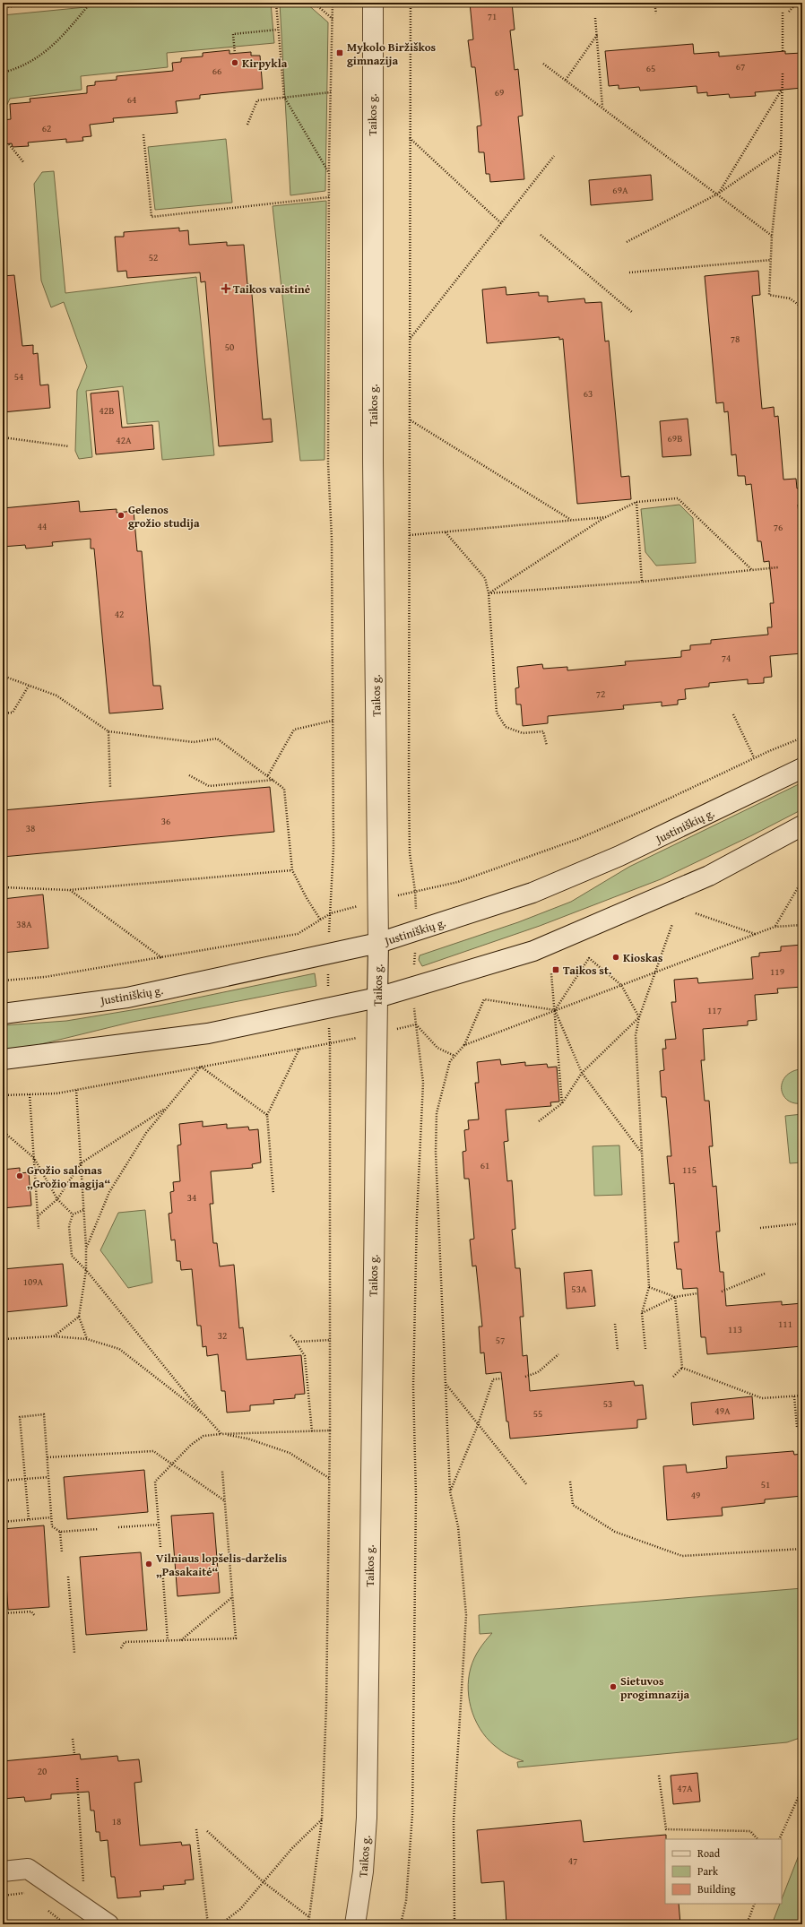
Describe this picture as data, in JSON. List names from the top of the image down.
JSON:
{
  "streets": {
    "street": ["Taikos g.", "Justiniškių g."]
  },
  "crossings": [
    ["Taikos g.", "Justiniškių g."]
  ],
  "places": {
    "transit": ["Mykolo Biržiškos gimnazija", "Taikos st."],
    "other": [
      "Kirpykla",
      "Gelenos grožio studija",
      "Kioskas",
      "Grožio salonas „Grožio magija“",
      "Vilniaus lopšelis-darželis „Pasakaitė“",
      "Sietuvos progimnazija"
    ],
    "health": ["Taikos vaistinė"]
  },
  "house_numbers": [
    "71",
    "67",
    "65",
    "66",
    "69",
    "64",
    "62",
    "69A",
    "52",
    "78",
    "50",
    "54",
    "63",
    "42B",
    "69B",
    "42A",
    "44",
    "76",
    "42",
    "74",
    "72",
    "36",
    "38",
    "38A",
    "119",
    "117",
    "61",
    "115",
    "34",
    "109A",
    "53A",
    "111",
    "113",
    "32",
    "57",
    "53",
    "49A",
    "55",
    "51",
    "49",
    "20",
    "47A",
    "18",
    "47"
  ],
  "legend": ["Road", "Park", "Building"]
}
